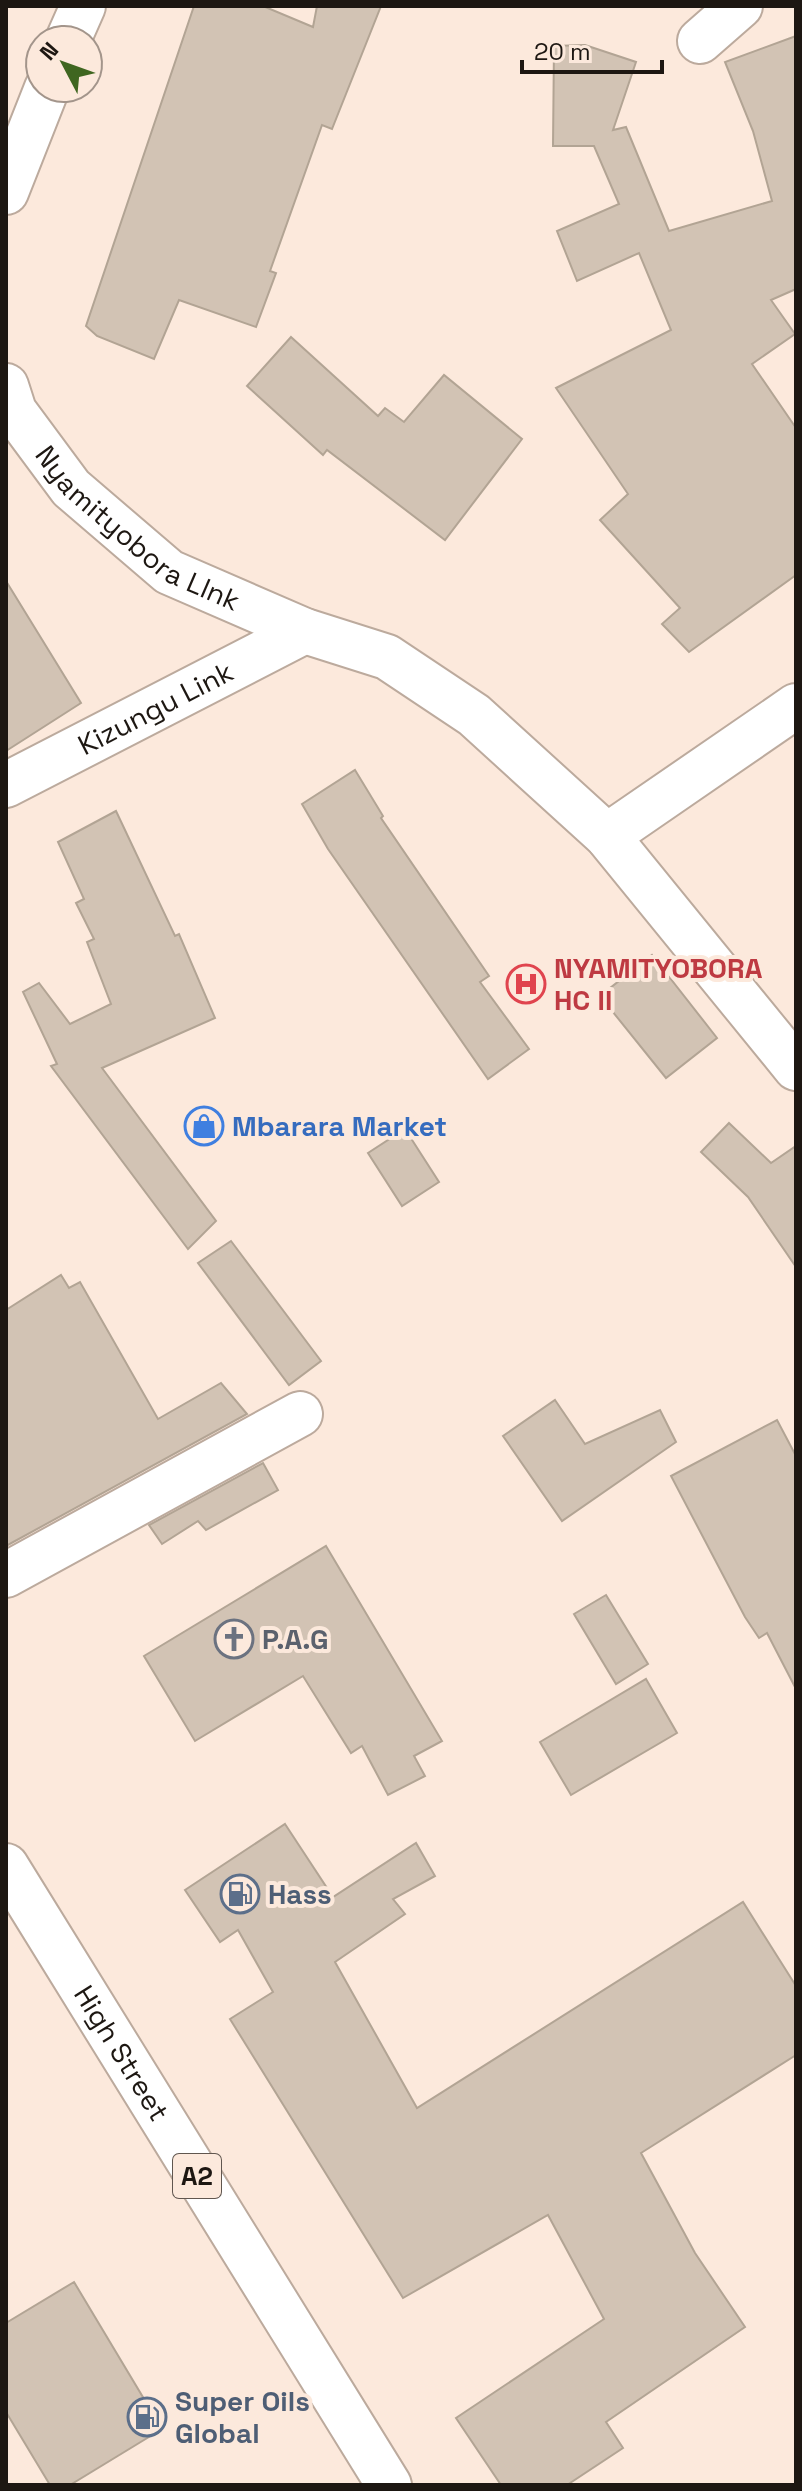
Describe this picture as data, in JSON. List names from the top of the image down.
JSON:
{
  "streets": {
    "street": [
      "Nyamityobora LInk",
      "Kizungu Link",
      "High Street",
      "A2"
    ]
  },
  "crossings": [
    ["Nyamityobora LInk", "Kizungu Link"]
  ],
  "places": {
    "hospital": ["NYAMITYOBORA HC II"],
    "shop": ["Mbarara Market"],
    "church": ["P.A.G"],
    "fuel station": ["Hass", "Super Oils Global"]
  },
  "scale_bar": "20 m",
  "north": "top left"
}
